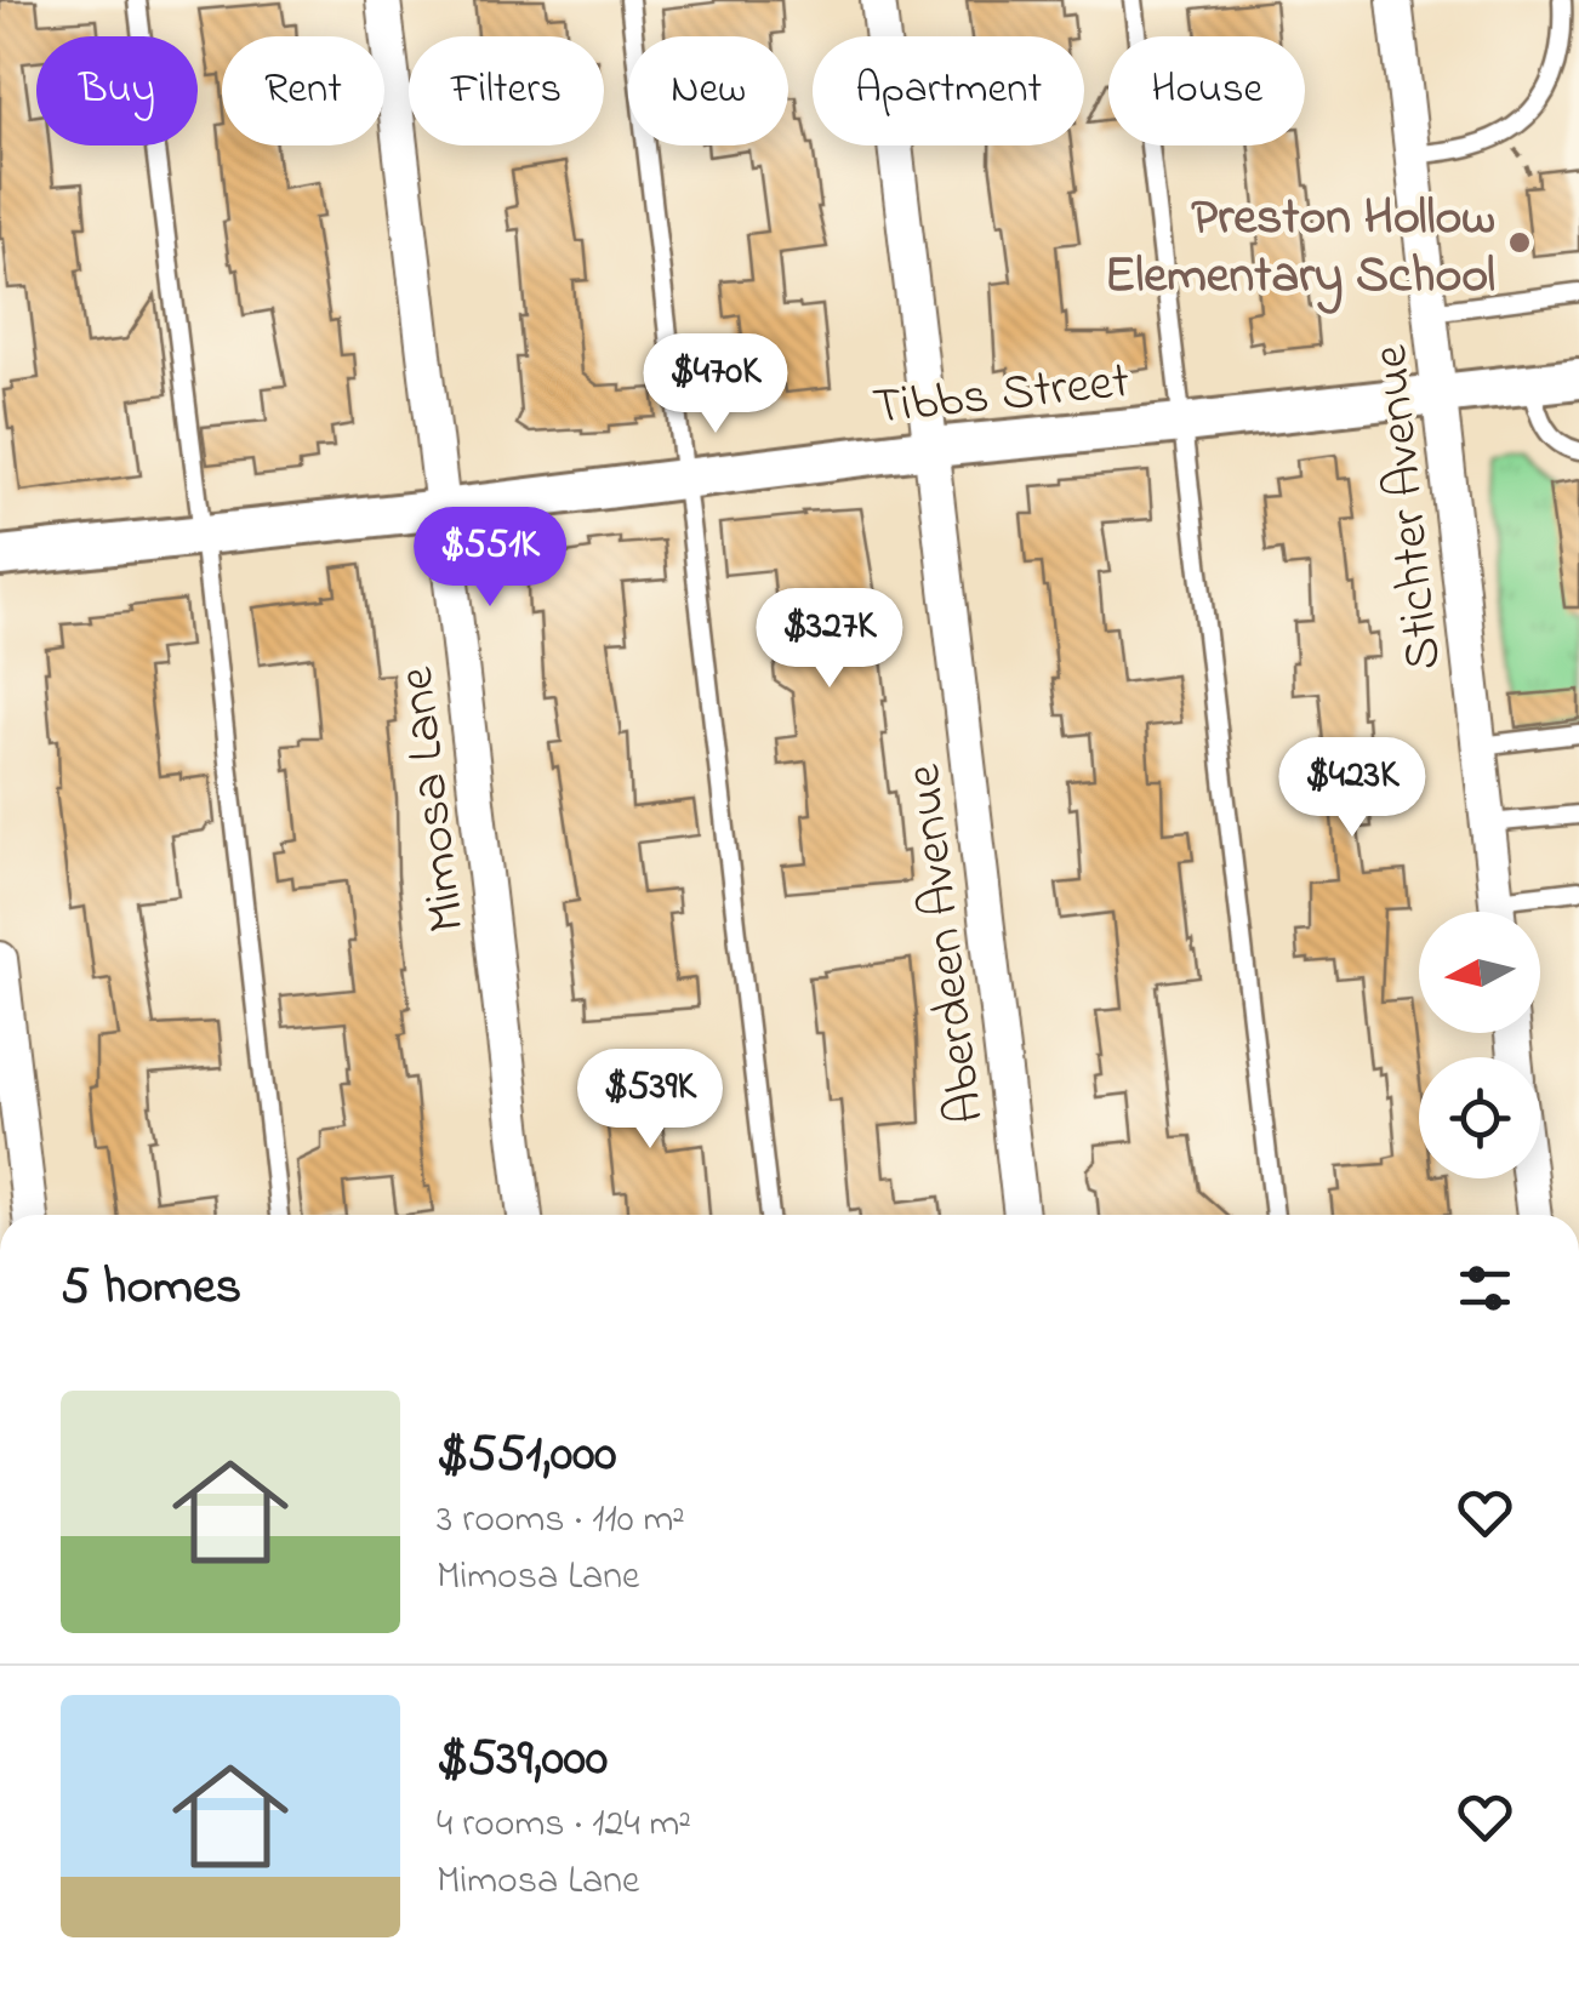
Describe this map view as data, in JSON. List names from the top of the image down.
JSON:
{
  "streets": {
    "street": [
      "Tibbs Street",
      "Stichter Avenue",
      "Mimosa Lane",
      "Aberdeen Avenue"
    ]
  },
  "crossings": [
    ["Tibbs Street", "Stichter Avenue"],
    ["Tibbs Street", "Mimosa Lane"],
    ["Tibbs Street", "Aberdeen Avenue"]
  ],
  "places": ["Preston Hollow Elementary School"],
  "north": "left",
  "page": {
    "chip": [
      "Buy",
      "Rent",
      "Filters",
      "New",
      "Apartment",
      "House"
    ],
    "price": [
      "$470K",
      "$551K",
      "$327K",
      "$423K",
      "$539K"
    ],
    "heading": "5 homes",
    "list": [
      {
        "name": "$551,000",
        "note": "3 rooms · 110 m² · Mimosa Lane"
      },
      {
        "name": "$539,000",
        "note": "4 rooms · 124 m² · Mimosa Lane"
      }
    ]
  }
}
